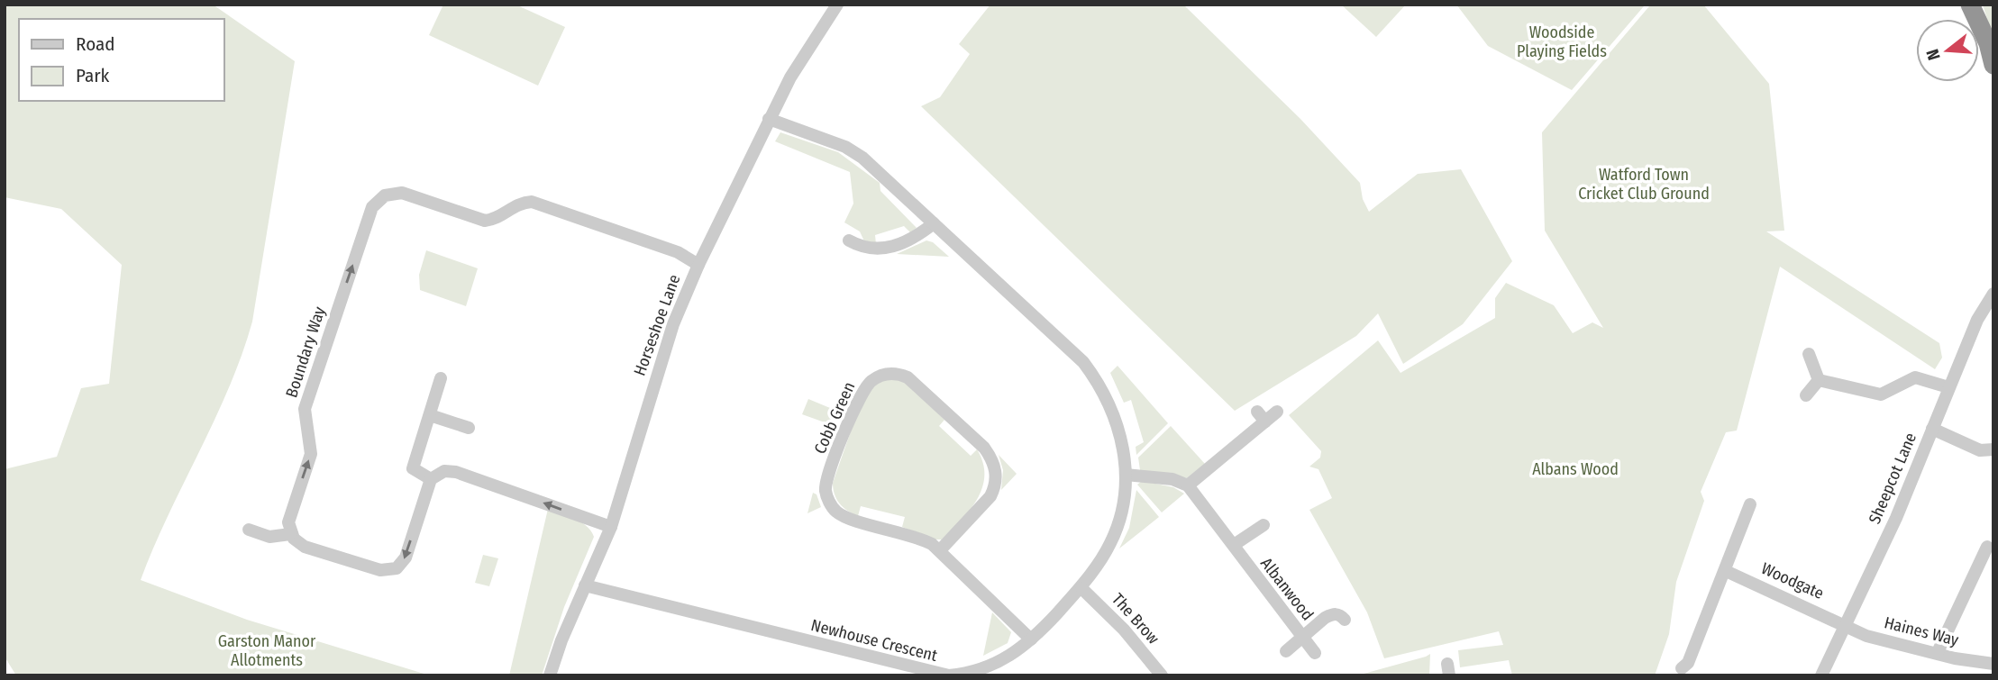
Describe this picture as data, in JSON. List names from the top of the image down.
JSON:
{
  "streets": {
    "street": [
      "Horseshoe Lane",
      "Boundary Way",
      "Cobb Green",
      "Sheepcot Lane",
      "Woodgate",
      "Albanwood",
      "The Brow",
      "Haines Way",
      "Newhouse Crescent"
    ]
  },
  "crossings": [
    ["Horseshoe Lane", "Boundary Way"],
    ["Horseshoe Lane", "Newhouse Crescent"],
    ["Cobb Green", "Newhouse Crescent"],
    ["Sheepcot Lane", "Woodgate"],
    ["Sheepcot Lane", "Haines Way"],
    ["Woodgate", "Haines Way"],
    ["The Brow", "Newhouse Crescent"]
  ],
  "parks": [
    "Woodside Playing Fields",
    "Watford Town Cricket Club Ground",
    "Albans Wood",
    "Garston Manor Allotments"
  ],
  "legend": ["Road", "Park"],
  "north": "left"
}
